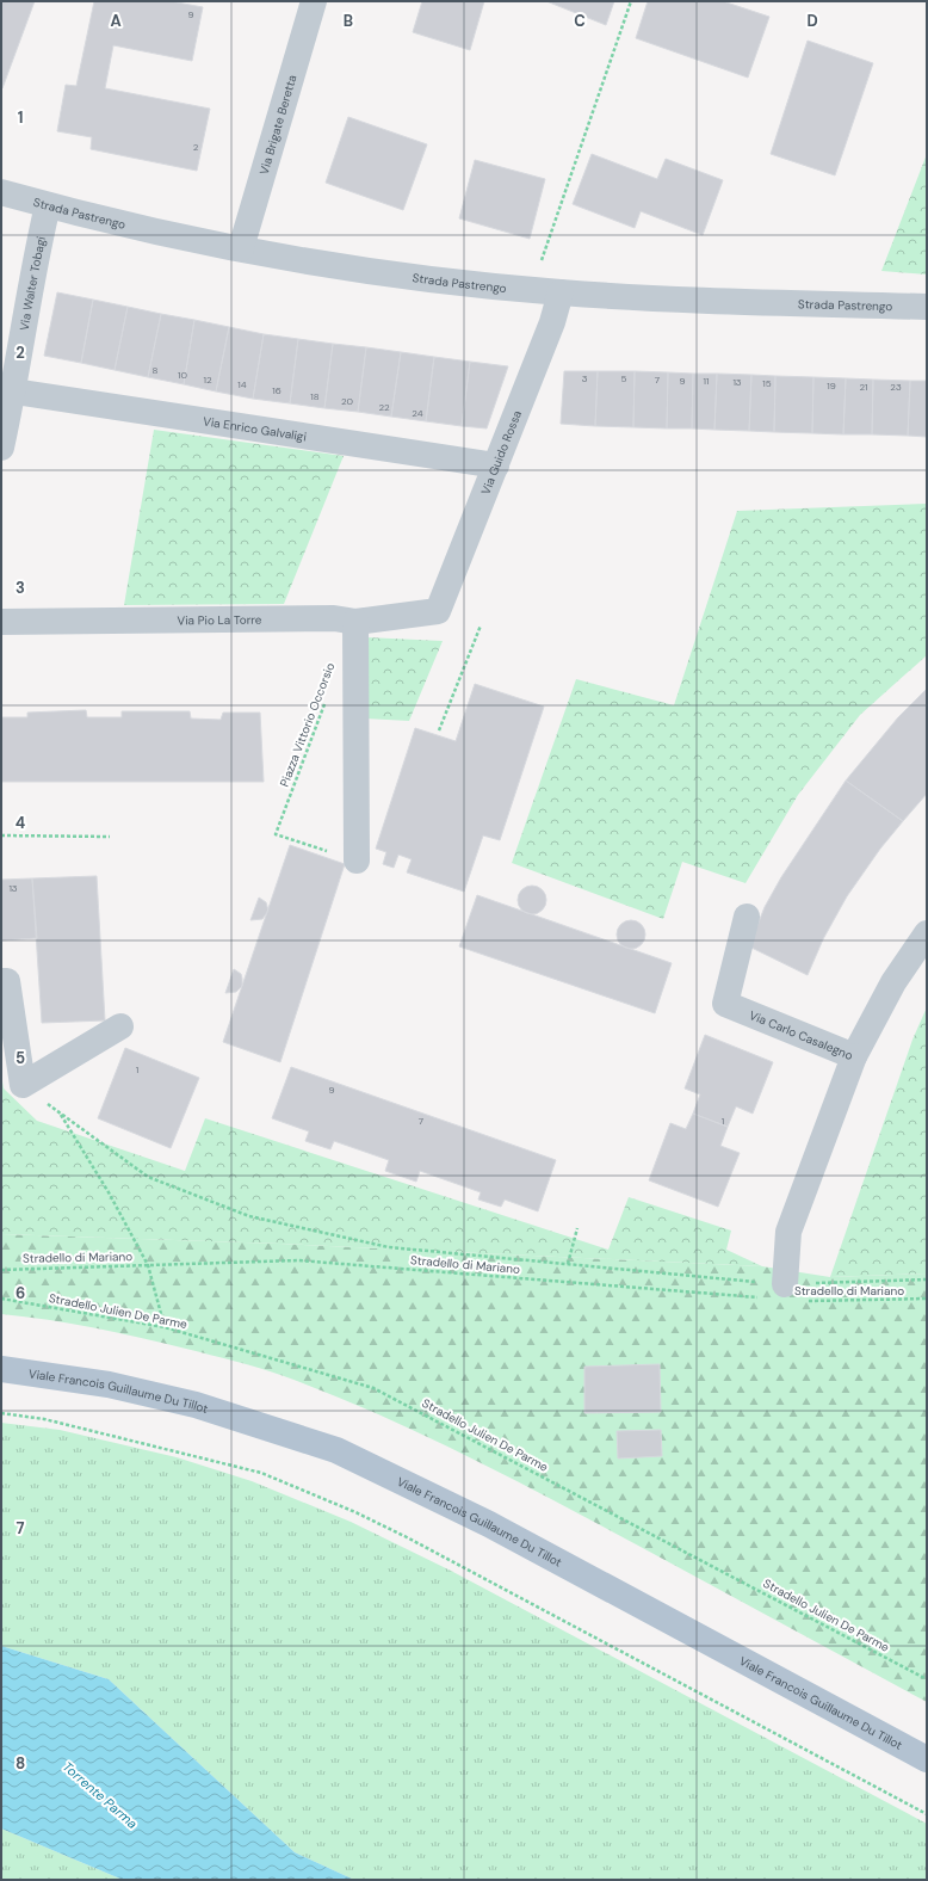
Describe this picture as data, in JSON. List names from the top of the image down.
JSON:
{
  "streets": {
    "main road": ["Viale Francois Guillaume Du Tillot"],
    "street": [
      "Via Brigate Beretta",
      "Strada Pastrengo",
      "Via Walter Tobagi",
      "Via Enrico Galvaligi",
      "Via Guido Rossa",
      "Via Pio La Torre",
      "Via Carlo Casalegno"
    ],
    "path": ["Piazza Vittorio Occorsio", "Stradello di Mariano", "Stradello Julien De Parme"]
  },
  "crossings": [
    ["Via Brigate Beretta", "Strada Pastrengo"],
    ["Strada Pastrengo", "Via Walter Tobagi"],
    ["Strada Pastrengo", "Via Guido Rossa"],
    ["Via Walter Tobagi", "Via Enrico Galvaligi"],
    ["Via Enrico Galvaligi", "Via Guido Rossa"],
    ["Via Guido Rossa", "Via Pio La Torre"]
  ],
  "water": ["Torrente Parma"],
  "house_numbers": [
    "9",
    "2",
    "8",
    "10",
    "3",
    "5",
    "12",
    "7",
    "9",
    "11",
    "13",
    "15",
    "14",
    "19",
    "21",
    "23",
    "16",
    "18",
    "20",
    "22",
    "24",
    "13",
    "1",
    "9",
    "7",
    "1"
  ],
  "grid": {
    "columns": [
      "A",
      "B",
      "C",
      "D"
    ],
    "rows": [
      "1",
      "2",
      "3",
      "4",
      "5",
      "6",
      "7",
      "8"
    ]
  }
}
